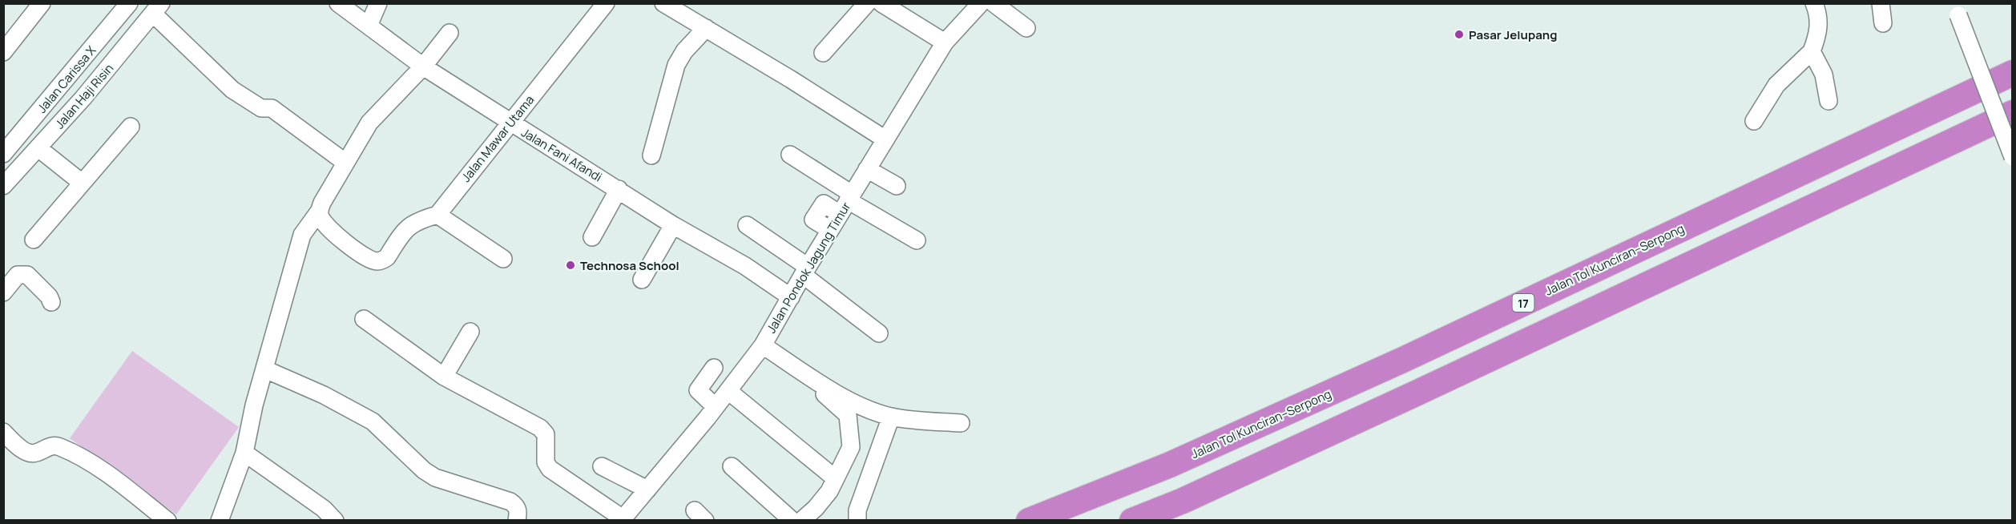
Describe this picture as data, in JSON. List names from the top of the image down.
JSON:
{
  "streets": {
    "highway": ["Jalan Tol Kunciran–Serpong", "17"],
    "street": [
      "Jalan Carissa X",
      "Jalan Haji Risin",
      "Jalan Mawar Utama",
      "Jalan Fani Afandi",
      "Jalan Pondok Jagung Timur"
    ]
  },
  "crossings": [
    ["Jalan Mawar Utama", "Jalan Fani Afandi"],
    ["Jalan Fani Afandi", "Jalan Pondok Jagung Timur"]
  ],
  "places": ["Pasar Jelupang", "Technosa School"]
}
